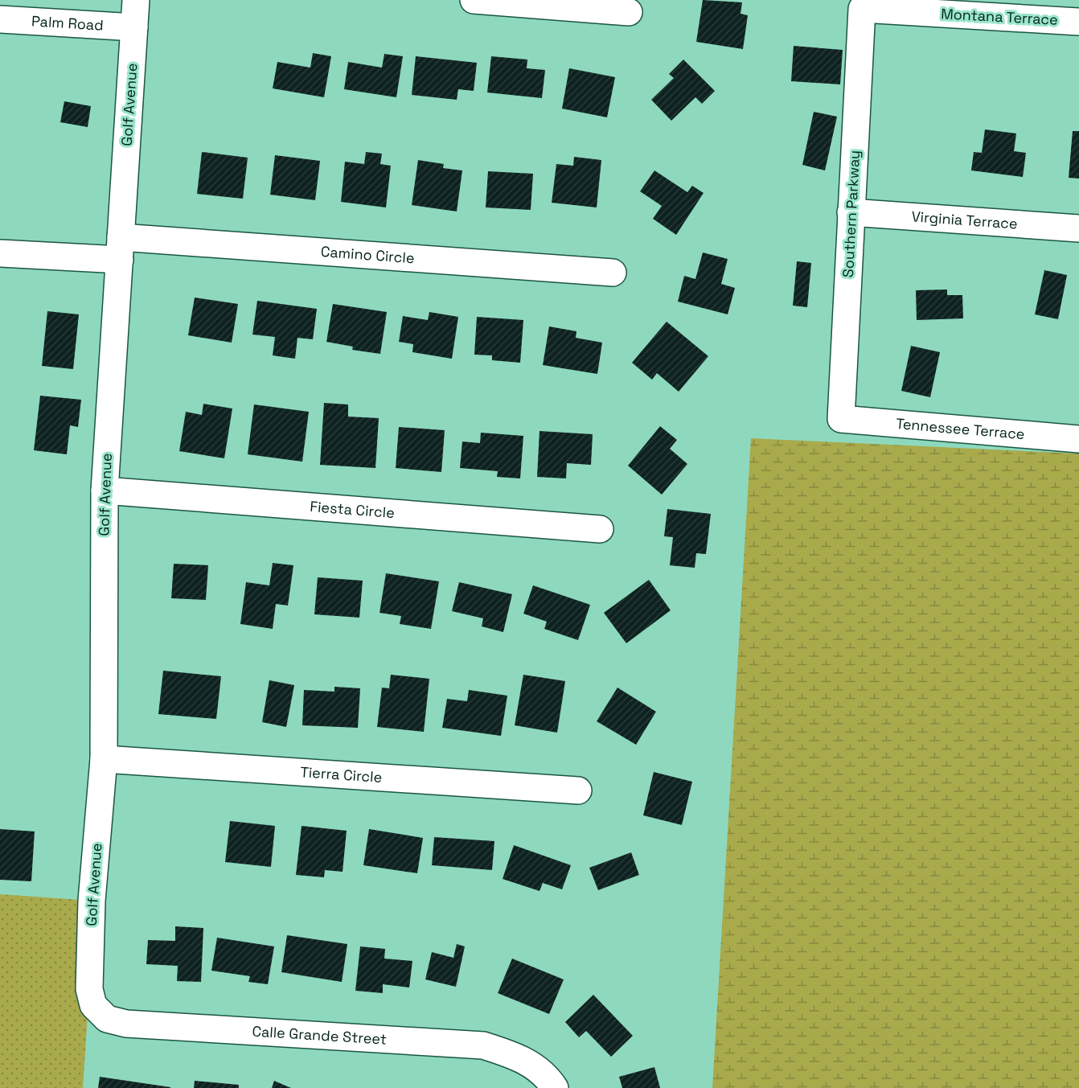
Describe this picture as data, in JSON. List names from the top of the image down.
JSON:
{
  "streets": {
    "street": [
      "Montana Terrace",
      "Palm Road",
      "Golf Avenue",
      "Southern Parkway",
      "Virginia Terrace",
      "Camino Circle",
      "Tennessee Terrace",
      "Fiesta Circle",
      "Tierra Circle",
      "Calle Grande Street"
    ]
  },
  "crossings": [
    ["Montana Terrace", "Southern Parkway"],
    ["Palm Road", "Golf Avenue"],
    ["Golf Avenue", "Camino Circle"],
    ["Golf Avenue", "Fiesta Circle"],
    ["Golf Avenue", "Tierra Circle"],
    ["Golf Avenue", "Calle Grande Street"],
    ["Southern Parkway", "Virginia Terrace"],
    ["Southern Parkway", "Tennessee Terrace"]
  ]
}
